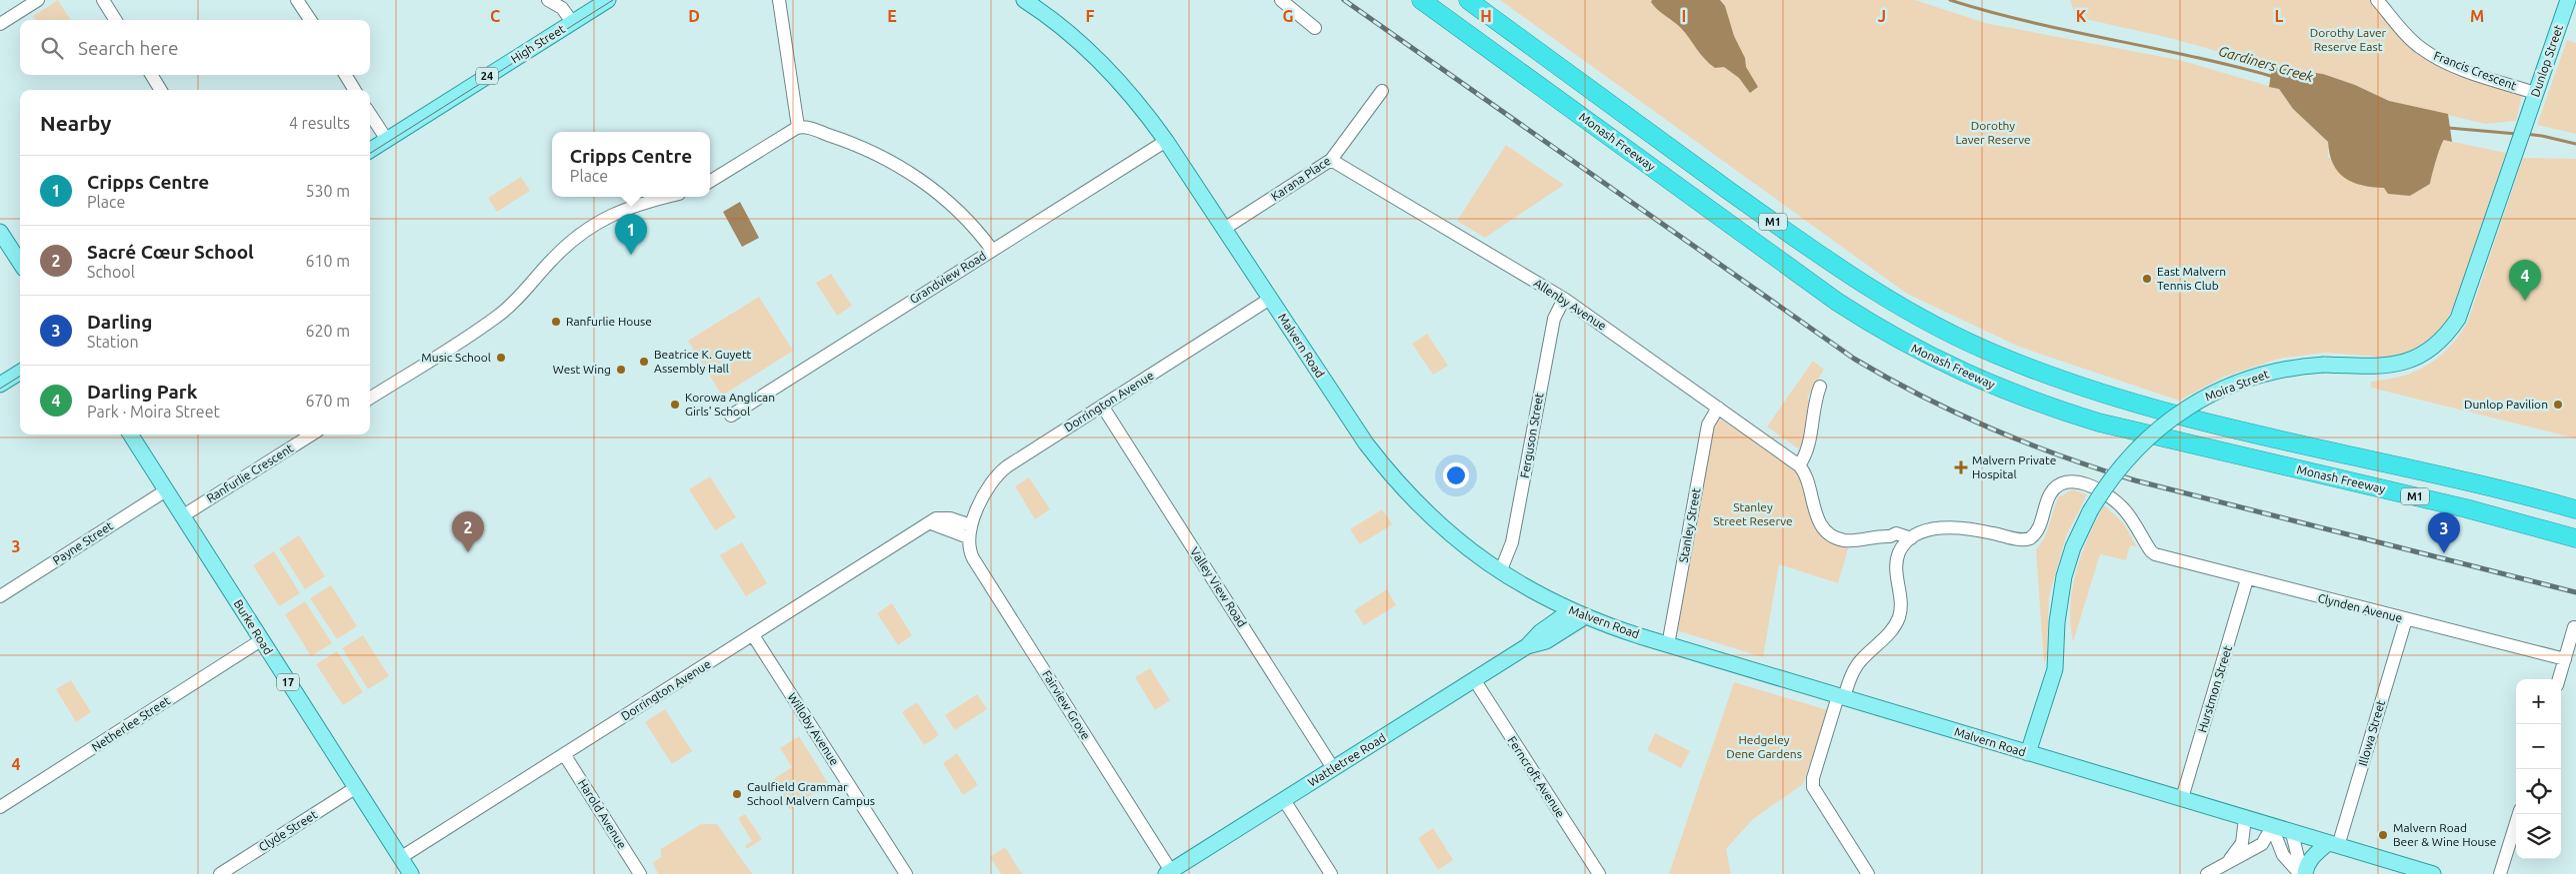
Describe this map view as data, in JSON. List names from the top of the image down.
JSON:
{
  "streets": {
    "highway": ["Monash Freeway", "M1"],
    "main road": [
      "High Street",
      "Dunlop Street",
      "24",
      "Malvern Road",
      "Moira Street",
      "Burke Road",
      "17",
      "Wattletree Road"
    ],
    "street": [
      "Francis Crescent",
      "Karana Place",
      "Grandview Road",
      "Allenby Avenue",
      "Dorrington Avenue",
      "Ferguson Street",
      "Ranfurlie Crescent",
      "Stanley Street",
      "Payne Street",
      "Valley View Road",
      "Clynden Avenue",
      "Hurstmon Street",
      "Fairview Grove",
      "Netherlee Street",
      "Willoby Avenue",
      "Illowa Street",
      "Ferncroft Avenue",
      "Harold Avenue",
      "Clyde Street"
    ]
  },
  "crossings": [
    ["Dunlop Street", "Francis Crescent"],
    ["Dunlop Street", "Moira Street"],
    ["Karana Place", "Allenby Avenue"],
    ["Karana Place", "Malvern Road"],
    ["Grandview Road", "Malvern Road"],
    ["Allenby Avenue", "Ferguson Street"],
    ["Allenby Avenue", "Stanley Street"],
    ["Allenby Avenue", "Clynden Avenue"],
    ["Malvern Road", "Moira Street"],
    ["Malvern Road", "Dorrington Avenue"],
    ["Malvern Road", "Ferguson Street"],
    ["Malvern Road", "Stanley Street"],
    ["Malvern Road", "Hurstmon Street"],
    ["Malvern Road", "Illowa Street"],
    ["Malvern Road", "Wattletree Road"],
    ["Dorrington Avenue", "Valley View Road"],
    ["Dorrington Avenue", "Burke Road"],
    ["Dorrington Avenue", "Fairview Grove"],
    ["Dorrington Avenue", "Willoby Avenue"],
    ["Dorrington Avenue", "Harold Avenue"],
    ["Ranfurlie Crescent", "Burke Road"],
    ["Payne Street", "Burke Road"],
    ["Valley View Road", "Wattletree Road"],
    ["Clynden Avenue", "Hurstmon Street"],
    ["Clynden Avenue", "Illowa Street"],
    ["Burke Road", "Netherlee Street"],
    ["Burke Road", "Clyde Street"],
    ["Fairview Grove", "Wattletree Road"],
    ["Wattletree Road", "Ferncroft Avenue"]
  ],
  "water": ["Gardiners Creek"],
  "parks": [
    "Dorothy Laver Reserve East",
    "Dorothy Laver Reserve",
    "Stanley Street Reserve",
    "Hedgeley Dene Gardens"
  ],
  "places": {
    "other": [
      "East Malvern Tennis Club",
      "Ranfurlie House",
      "Music School",
      "Beatrice K. Guyett Assembly Hall",
      "West Wing",
      "Korowa Anglican Girls' School",
      "Dunlop Pavilion",
      "Caulfield Grammar School Malvern Campus",
      "Malvern Road Beer & Wine House"
    ],
    "health": ["Malvern Private Hospital"]
  },
  "page": {
    "search": "Search here",
    "heading": ["Nearby", "4 results"],
    "popup": ["Cripps Centre", "Place"],
    "list": [
      {
        "mark": "1",
        "name": "Cripps Centre",
        "note": "Place",
        "value": "530 m"
      },
      {
        "mark": "2",
        "name": "Sacré Cœur School",
        "note": "School",
        "value": "610 m"
      },
      {
        "mark": "3",
        "name": "Darling",
        "note": "Station",
        "value": "620 m"
      },
      {
        "mark": "4",
        "name": "Darling Park",
        "note": "Park · Moira Street",
        "value": "670 m"
      }
    ],
    "pins": [
      "1",
      "4",
      "2",
      "3"
    ],
    "map_buttons": ["+", "−"]
  },
  "grid": {
    "columns": [
      "C",
      "D",
      "E",
      "F",
      "G",
      "H",
      "I",
      "J",
      "K",
      "L",
      "M"
    ],
    "rows": ["3", "4"]
  }
}
